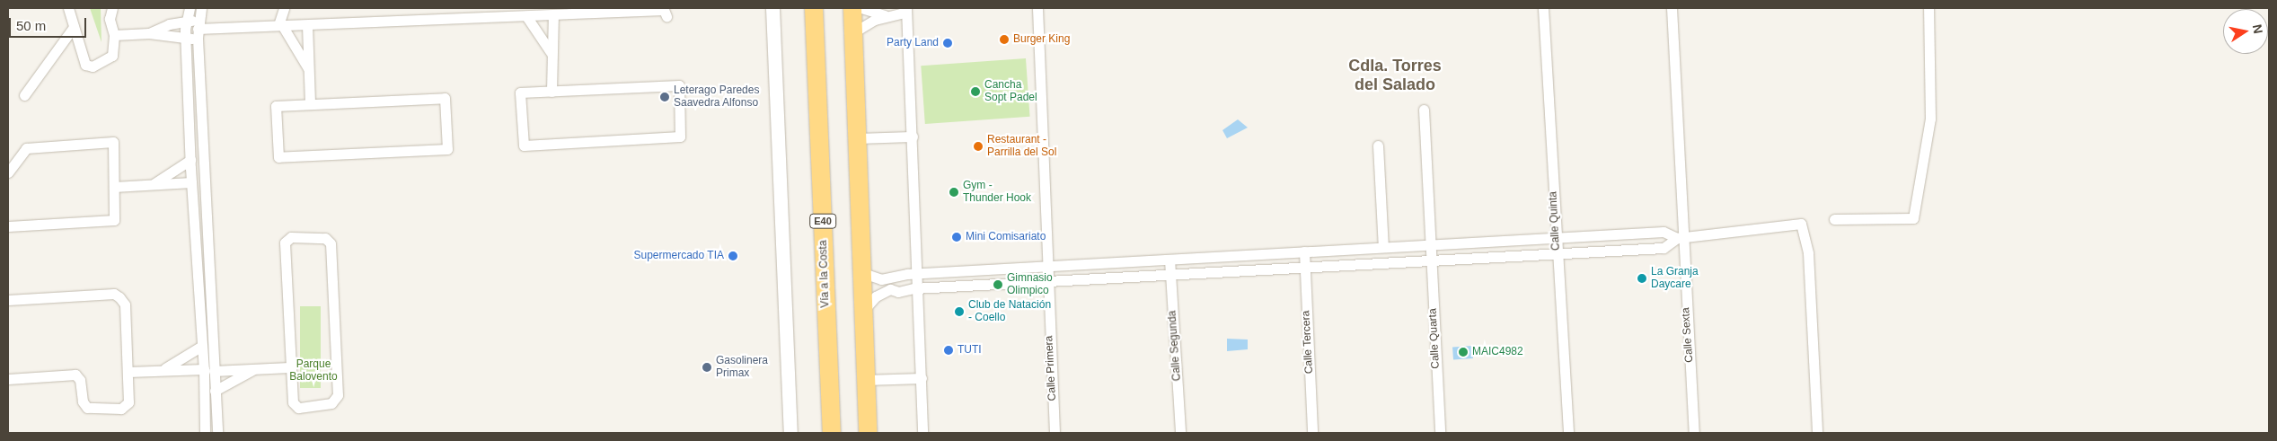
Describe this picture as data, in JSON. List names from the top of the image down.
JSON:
{
  "streets": {
    "highway": ["E40", "Vía a la Costa"],
    "street": [
      "Calle Quinta",
      "Calle Sexta",
      "Calle Quarta",
      "Calle Tercera",
      "Calle Segunda",
      "Calle Primera"
    ]
  },
  "districts": ["Cdla. Torres del Salado"],
  "parks": ["Parque Balovento"],
  "places": [
    "Burger King",
    "Party Land",
    "Cancha Sopt Padel",
    "Leterago Paredes Saavedra Alfonso",
    "Restaurant - Parrilla del Sol",
    "Gym - Thunder Hook",
    "Mini Comisariato",
    "Supermercado TIA",
    "La Granja Daycare",
    "Gimnasio Olimpico",
    "Club de Natación - Coello",
    "TUTI",
    "MAIC4982",
    "Gasolinera Primax"
  ],
  "scale_bar": "50 m",
  "north": "right"
}
